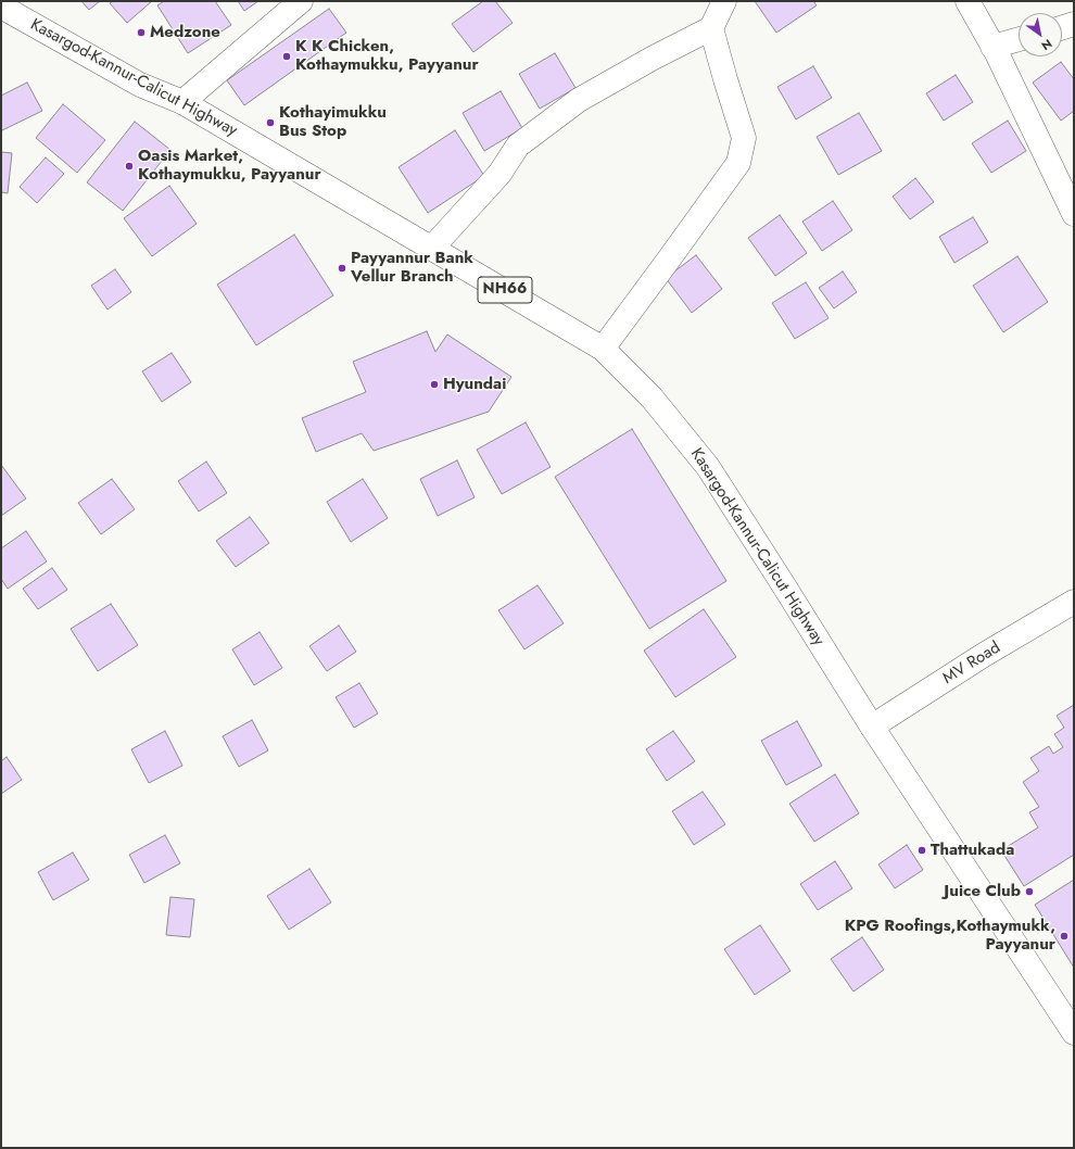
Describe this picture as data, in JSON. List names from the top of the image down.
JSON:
{
  "streets": {
    "main road": ["Kasargod-Kannur-Calicut Highway", "NH66", "MV Road"]
  },
  "crossings": [
    ["Kasargod-Kannur-Calicut Highway", "MV Road"]
  ],
  "places": [
    "Medzone",
    "K K Chicken, Kothaymukku, Payyanur",
    "Kothayimukku Bus Stop",
    "Oasis Market, Kothaymukku, Payyanur",
    "Payyannur Bank Vellur Branch",
    "Hyundai",
    "Thattukada",
    "Juice Club",
    "KPG Roofings,Kothaymukk, Payyanur"
  ],
  "north": "bottom right"
}
